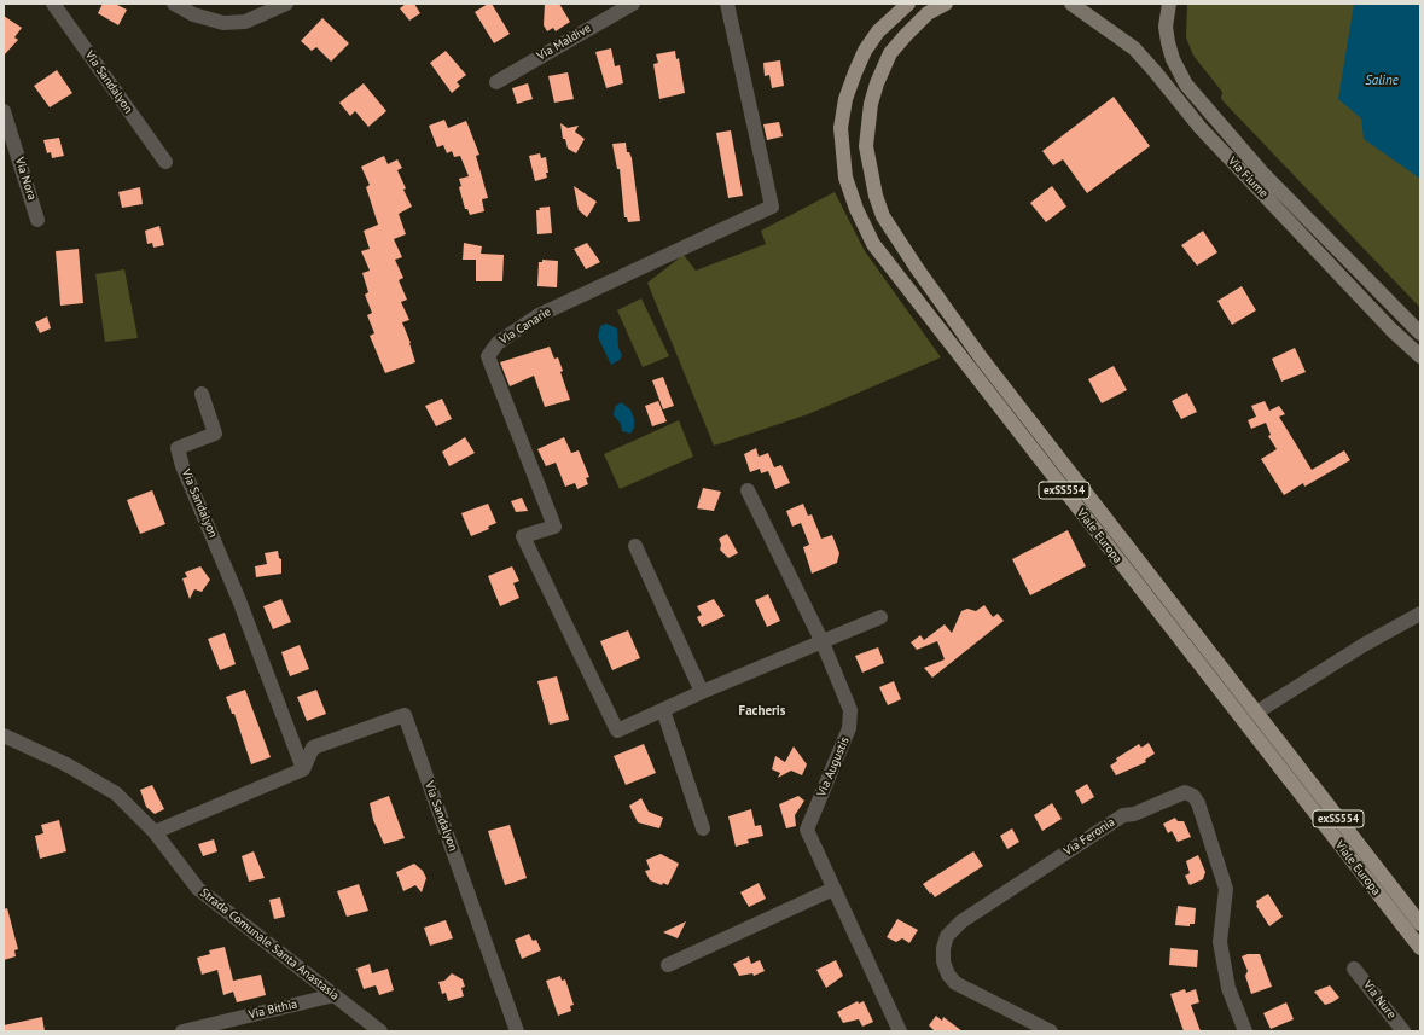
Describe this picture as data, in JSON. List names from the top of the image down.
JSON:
{
  "streets": {
    "main road": ["Via Fiume", "exSS554", "Viale Europa"],
    "street": [
      "Via Maldive",
      "Via Sandalyon",
      "Via Nora",
      "Via Canarie",
      "Via Augustis",
      "Via Feronia",
      "Strada Comunale Santa Anastasia",
      "Via Nure",
      "Via Bithia"
    ]
  },
  "crossings": [
    ["Strada Comunale Santa Anastasia", "Via Bithia"]
  ],
  "districts": ["Facheris"],
  "water": ["Saline"]
}
